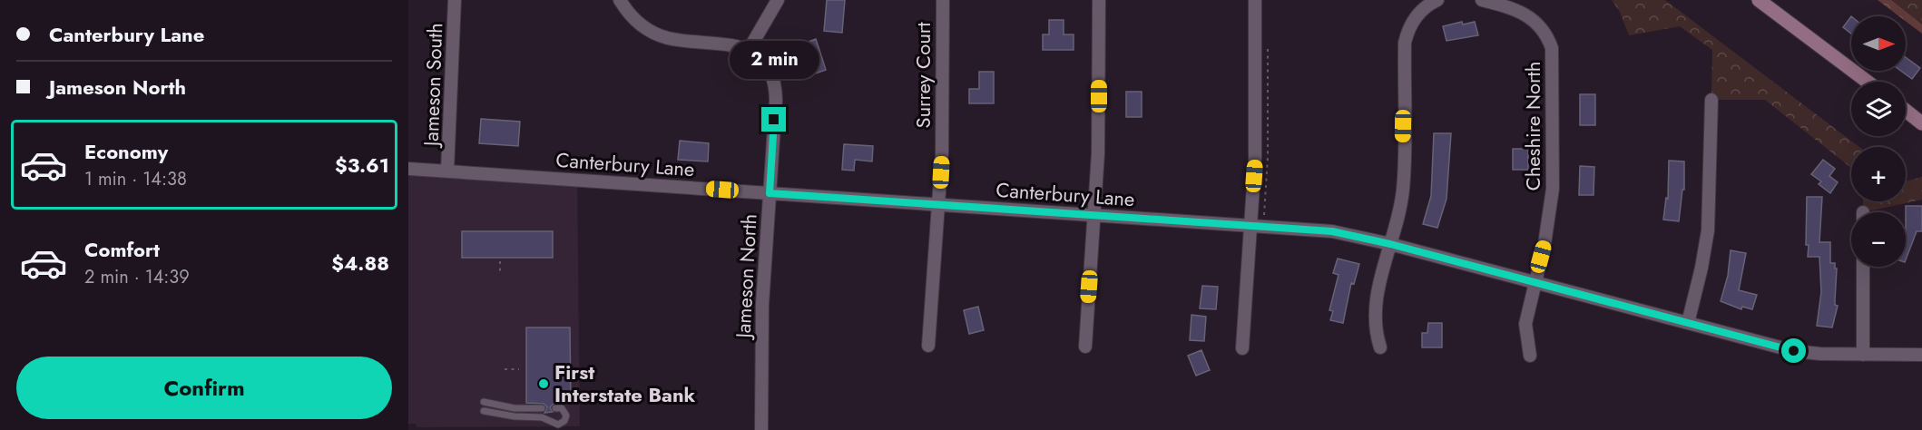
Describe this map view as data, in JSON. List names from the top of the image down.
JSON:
{
  "streets": {
    "street": [
      "Surrey Court",
      "Jameson South",
      "Cheshire North",
      "Canterbury Lane",
      "Jameson North"
    ]
  },
  "crossings": [
    ["Surrey Court", "Canterbury Lane"],
    ["Jameson South", "Canterbury Lane"],
    ["Cheshire North", "Canterbury Lane"],
    ["Canterbury Lane", "Jameson North"]
  ],
  "places": ["First Interstate Bank"],
  "north": "right",
  "page": {
    "banner": ["Canterbury Lane", "Jameson North"],
    "map_buttons": ["+", "−"],
    "bubble": "2 min",
    "list": [
      {
        "name": "Economy",
        "note": "1 min · 14:38",
        "value": "$3.61"
      },
      {
        "name": "Comfort",
        "note": "2 min · 14:39",
        "value": "$4.88"
      }
    ],
    "buttons": "Confirm"
  }
}
